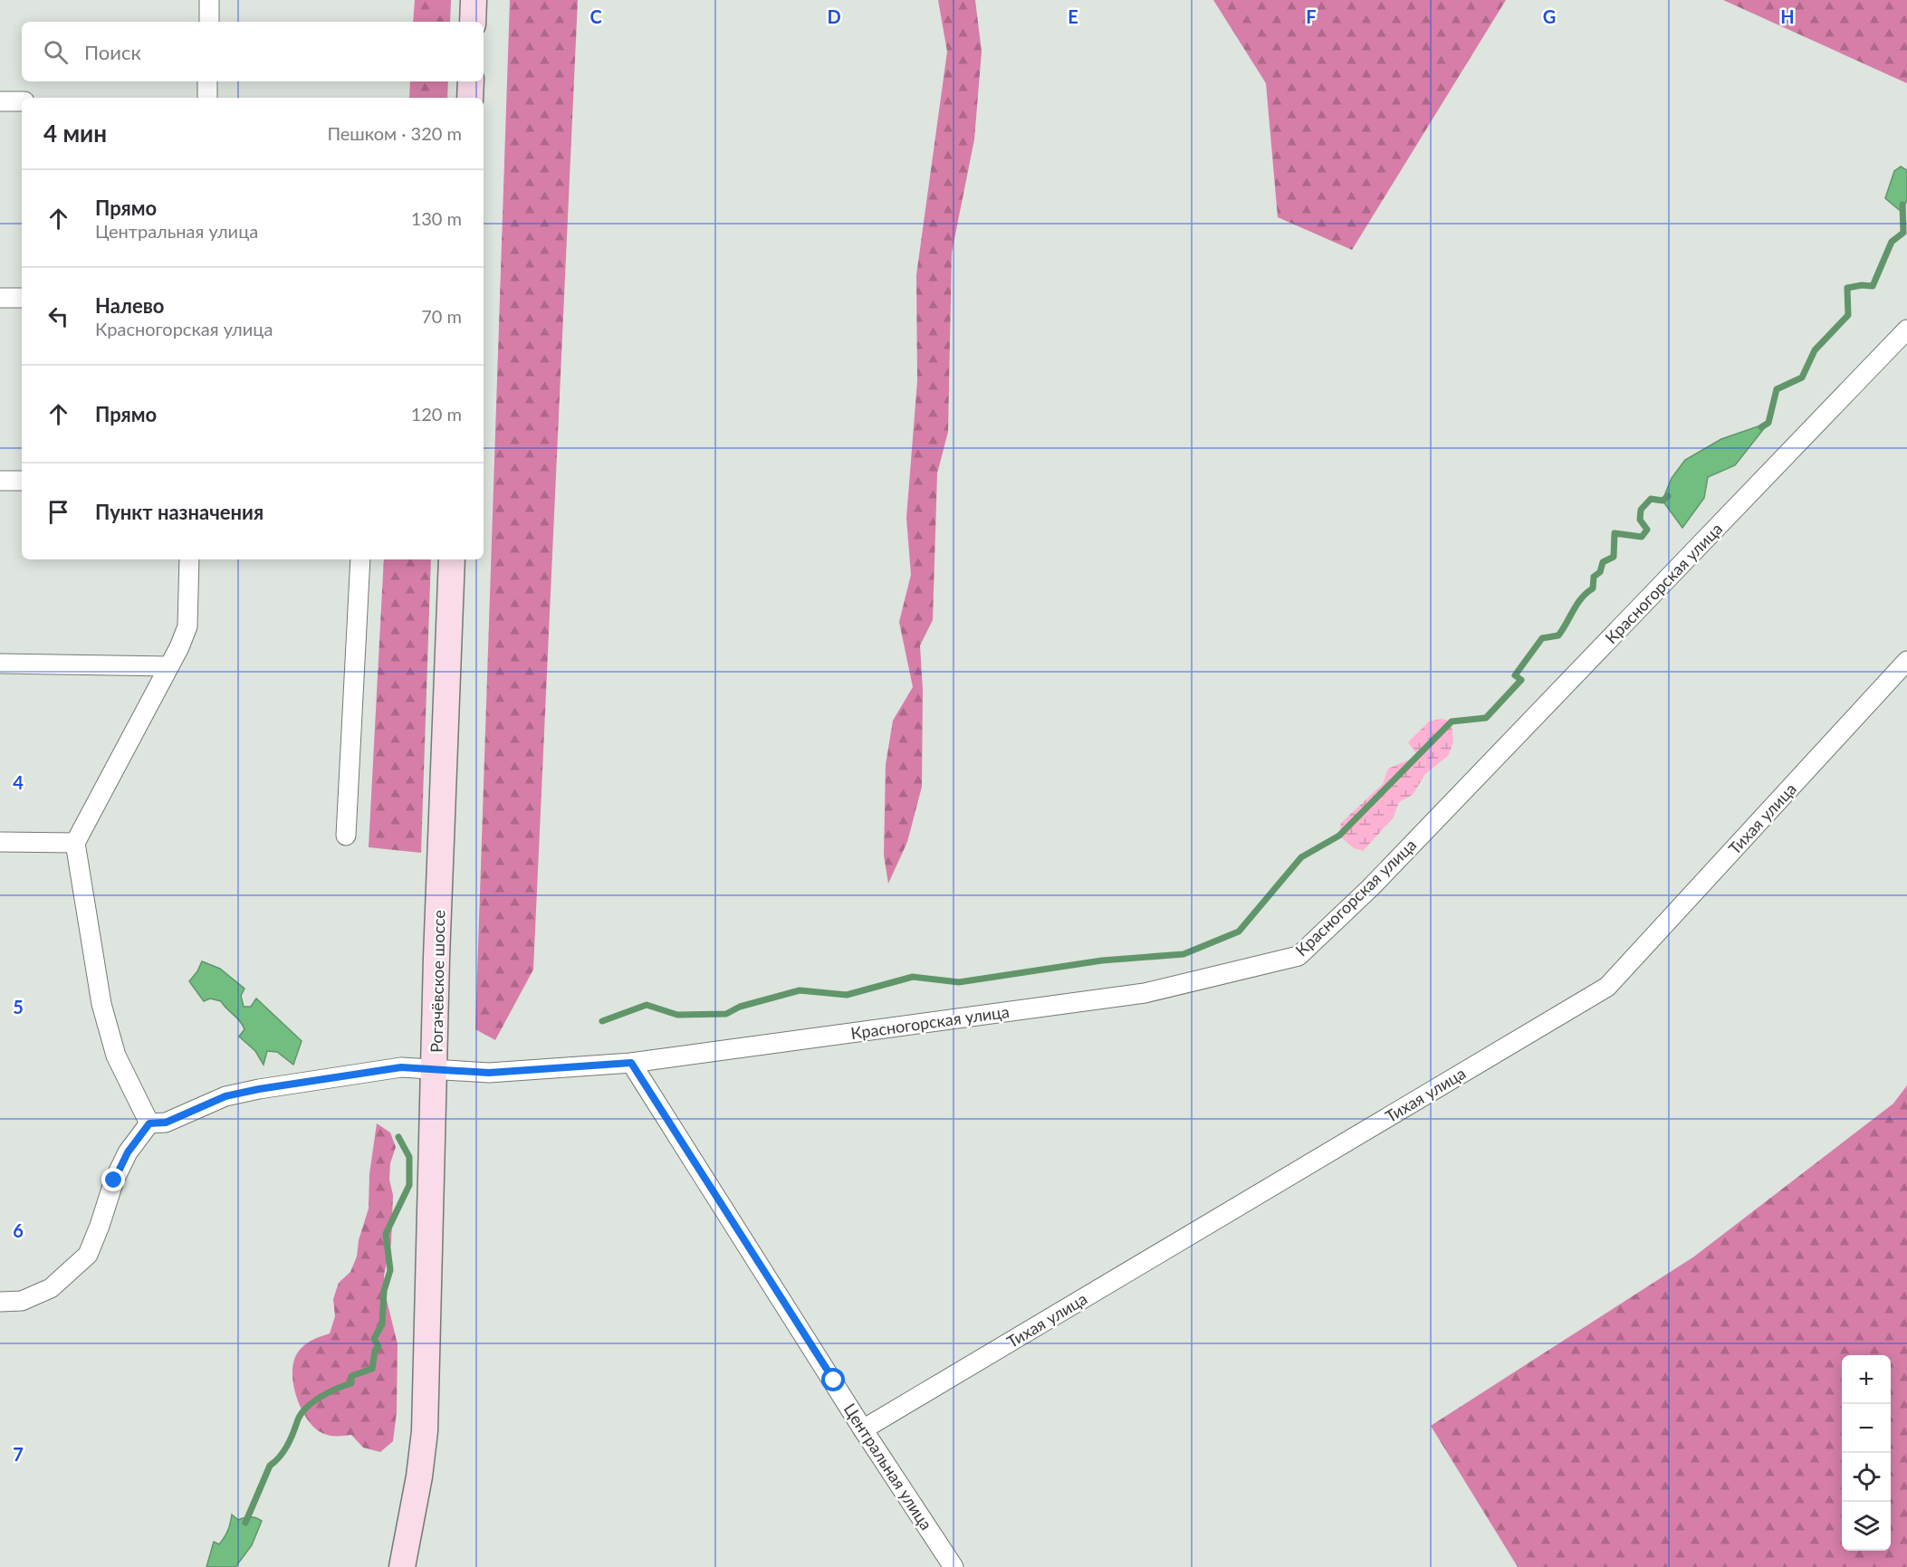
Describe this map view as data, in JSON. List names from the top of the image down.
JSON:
{
  "streets": {
    "main road": ["Рогачёвское шоссе"],
    "street": ["Красногорская улица", "Тихая улица", "Центральная улица"]
  },
  "crossings": [
    ["Красногорская улица", "Рогачёвское шоссе"],
    ["Красногорская улица", "Центральная улица"],
    ["Тихая улица", "Центральная улица"]
  ],
  "page": {
    "search": "Поиск",
    "heading": ["4 мин", "Пешком · 320 m"],
    "list": [
      ["Прямо", "Центральная улица", "130 m"],
      ["Налево", "Красногорская улица", "70 m"],
      ["Прямо", "120 m"],
      "Пункт назначения"
    ],
    "map_buttons": ["+", "−"]
  },
  "grid": {
    "columns": [
      "C",
      "D",
      "E",
      "F",
      "G",
      "H"
    ],
    "rows": [
      "4",
      "5",
      "6",
      "7"
    ]
  }
}
